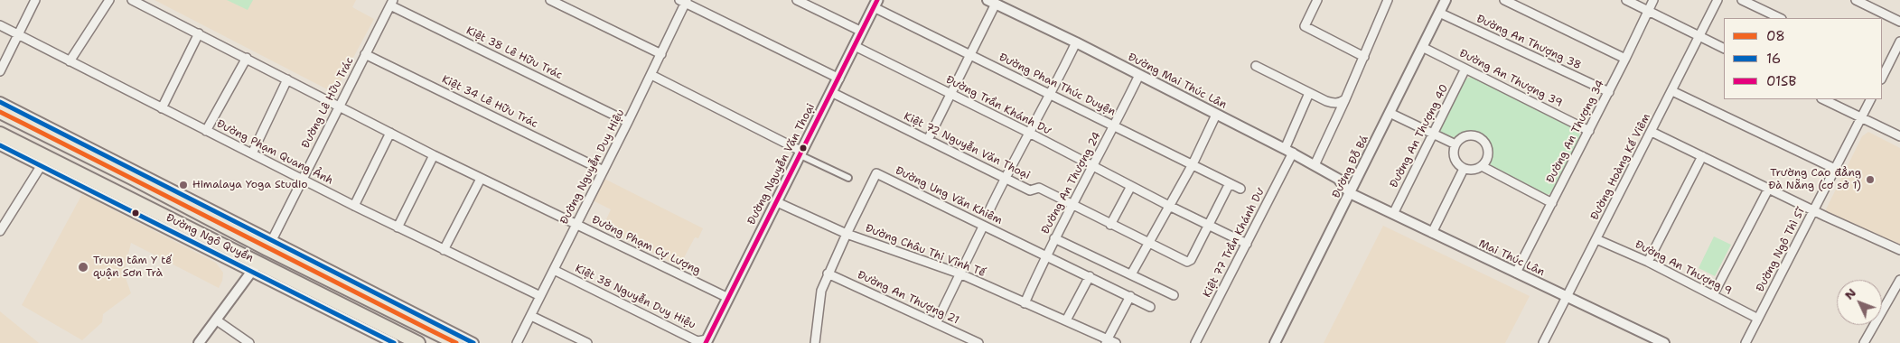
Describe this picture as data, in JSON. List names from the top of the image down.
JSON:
{
  "streets": {
    "highway": ["Đường Ngô Quyền"],
    "main road": ["Đường Nguyễn Văn Thoại"],
    "street": [
      "Đường An Thượng 38",
      "Kiệt 38 Lê Hữu Trác",
      "Đường An Thượng 39",
      "Đường Mai Thúc Lân",
      "Đường Phan Thúc Duyện",
      "Kiệt 34 Lê Hữu Trác",
      "Đường Lê Hữu Trác",
      "Đường Trần Khánh Dư",
      "Đường An Thượng 34",
      "Đường An Thượng 40",
      "Kiệt 72 Nguyễn Văn Thoại",
      "Đường Phạm Quang Ảnh",
      "Đường Nguyễn Duy Hiệu",
      "Đường Đỗ Bá",
      "Đường Hoàng Kế Viêm",
      "Đường An Thượng 24",
      "Đường Ung Văn Khiêm",
      "Kiệt 77 Trần Khánh Dư",
      "Đường Phạm Cự Lượng",
      "Đường Ngô Thì Sĩ",
      "Đường Châu Thị Vĩnh Tế",
      "Mai Thúc Lân",
      "Đường An Thượng 9",
      "Kiệt 38 Nguyễn Duy Hiệu",
      "Đường An Thượng 21"
    ]
  },
  "crossings": [
    ["Đường An Thượng 38", "Đường An Thượng 34"],
    ["Đường An Thượng 38", "Đường Đỗ Bá"],
    ["Kiệt 38 Lê Hữu Trác", "Đường Lê Hữu Trác"],
    ["Kiệt 38 Lê Hữu Trác", "Đường Nguyễn Duy Hiệu"],
    ["Đường An Thượng 39", "Đường An Thượng 34"],
    ["Đường An Thượng 39", "Đường An Thượng 40"],
    ["Đường An Thượng 39", "Đường Đỗ Bá"],
    ["Đường Mai Thúc Lân", "Đường Đỗ Bá"],
    ["Đường Mai Thúc Lân", "Đường An Thượng 24"],
    ["Đường Mai Thúc Lân", "Kiệt 77 Trần Khánh Dư"],
    ["Đường Mai Thúc Lân", "Mai Thúc Lân"],
    ["Đường Phan Thúc Duyện", "Đường Nguyễn Văn Thoại"],
    ["Đường Phan Thúc Duyện", "Đường An Thượng 24"],
    ["Kiệt 34 Lê Hữu Trác", "Đường Lê Hữu Trác"],
    ["Kiệt 34 Lê Hữu Trác", "Đường Nguyễn Duy Hiệu"],
    ["Đường Lê Hữu Trác", "Đường Phạm Quang Ảnh"],
    ["Đường Lê Hữu Trác", "Đường Ngô Quyền"],
    ["Đường Lê Hữu Trác", "Đường Phạm Cự Lượng"],
    ["Đường Trần Khánh Dư", "Kiệt 72 Nguyễn Văn Thoại"],
    ["Đường Trần Khánh Dư", "Đường Nguyễn Văn Thoại"],
    ["Đường Trần Khánh Dư", "Đường An Thượng 24"],
    ["Đường Trần Khánh Dư", "Kiệt 77 Trần Khánh Dư"],
    ["Đường An Thượng 34", "Mai Thúc Lân"],
    ["Đường An Thượng 40", "Mai Thúc Lân"],
    ["Kiệt 72 Nguyễn Văn Thoại", "Đường Nguyễn Văn Thoại"],
    ["Kiệt 72 Nguyễn Văn Thoại", "Đường An Thượng 24"],
    ["Đường Phạm Quang Ảnh", "Đường Nguyễn Duy Hiệu"],
    ["Đường Nguyễn Văn Thoại", "Đường Phạm Cự Lượng"],
    ["Đường Nguyễn Văn Thoại", "Đường Châu Thị Vĩnh Tế"],
    ["Đường Nguyễn Văn Thoại", "Kiệt 38 Nguyễn Duy Hiệu"],
    ["Đường Nguyễn Duy Hiệu", "Đường Phạm Cự Lượng"],
    ["Đường Nguyễn Duy Hiệu", "Kiệt 38 Nguyễn Duy Hiệu"],
    ["Đường Đỗ Bá", "Mai Thúc Lân"],
    ["Đường Hoàng Kế Viêm", "Mai Thúc Lân"],
    ["Đường Hoàng Kế Viêm", "Đường An Thượng 9"],
    ["Đường An Thượng 24", "Đường Ung Văn Khiêm"],
    ["Đường An Thượng 24", "Đường Châu Thị Vĩnh Tế"],
    ["Đường Ung Văn Khiêm", "Đường Châu Thị Vĩnh Tế"],
    ["Đường Ung Văn Khiêm", "Đường An Thượng 21"],
    ["Đường Ngô Thì Sĩ", "Đường An Thượng 9"]
  ],
  "places": ["Trường Cao đẳng Đà Nẵng (cơ sở 1)", "Himalaya Yoga Studio", "Trung tâm Y tế quận Sơn Trà"],
  "lines": ["transit line 01SB", "transit line 16", "transit line 08"],
  "legend": ["08", "16", "01SB"],
  "north": "top left"
}
